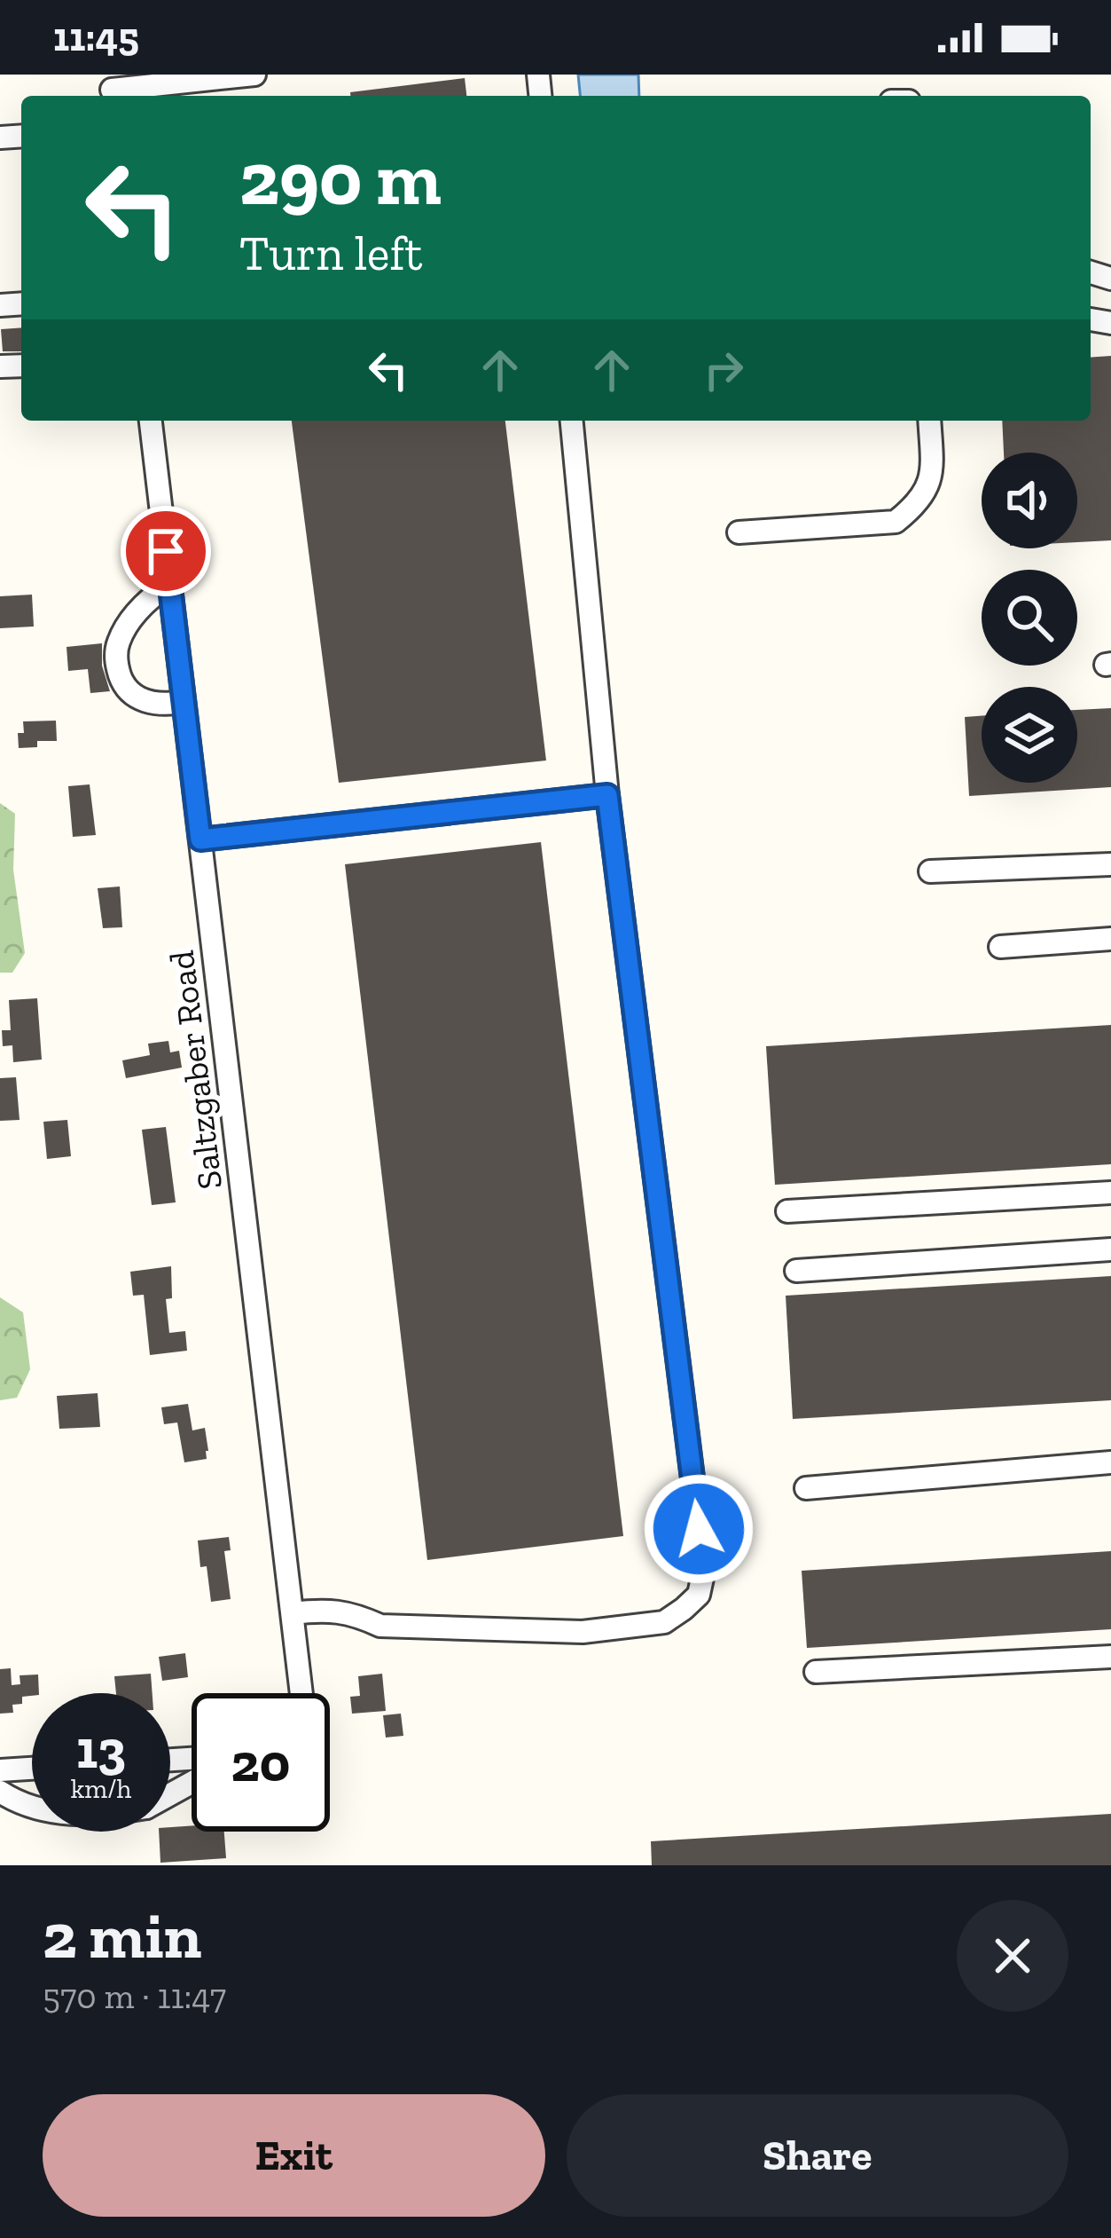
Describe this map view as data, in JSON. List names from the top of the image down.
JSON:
{
  "streets": {
    "street": ["Saltzgaber Road"]
  },
  "page": {
    "status": "11:45",
    "turn": ["290 m", "Turn left"],
    "speed": "13 km/h",
    "limit": "20",
    "heading": ["2 min", "570 m · 11:47"],
    "buttons": ["Exit", "Share"]
  }
}
